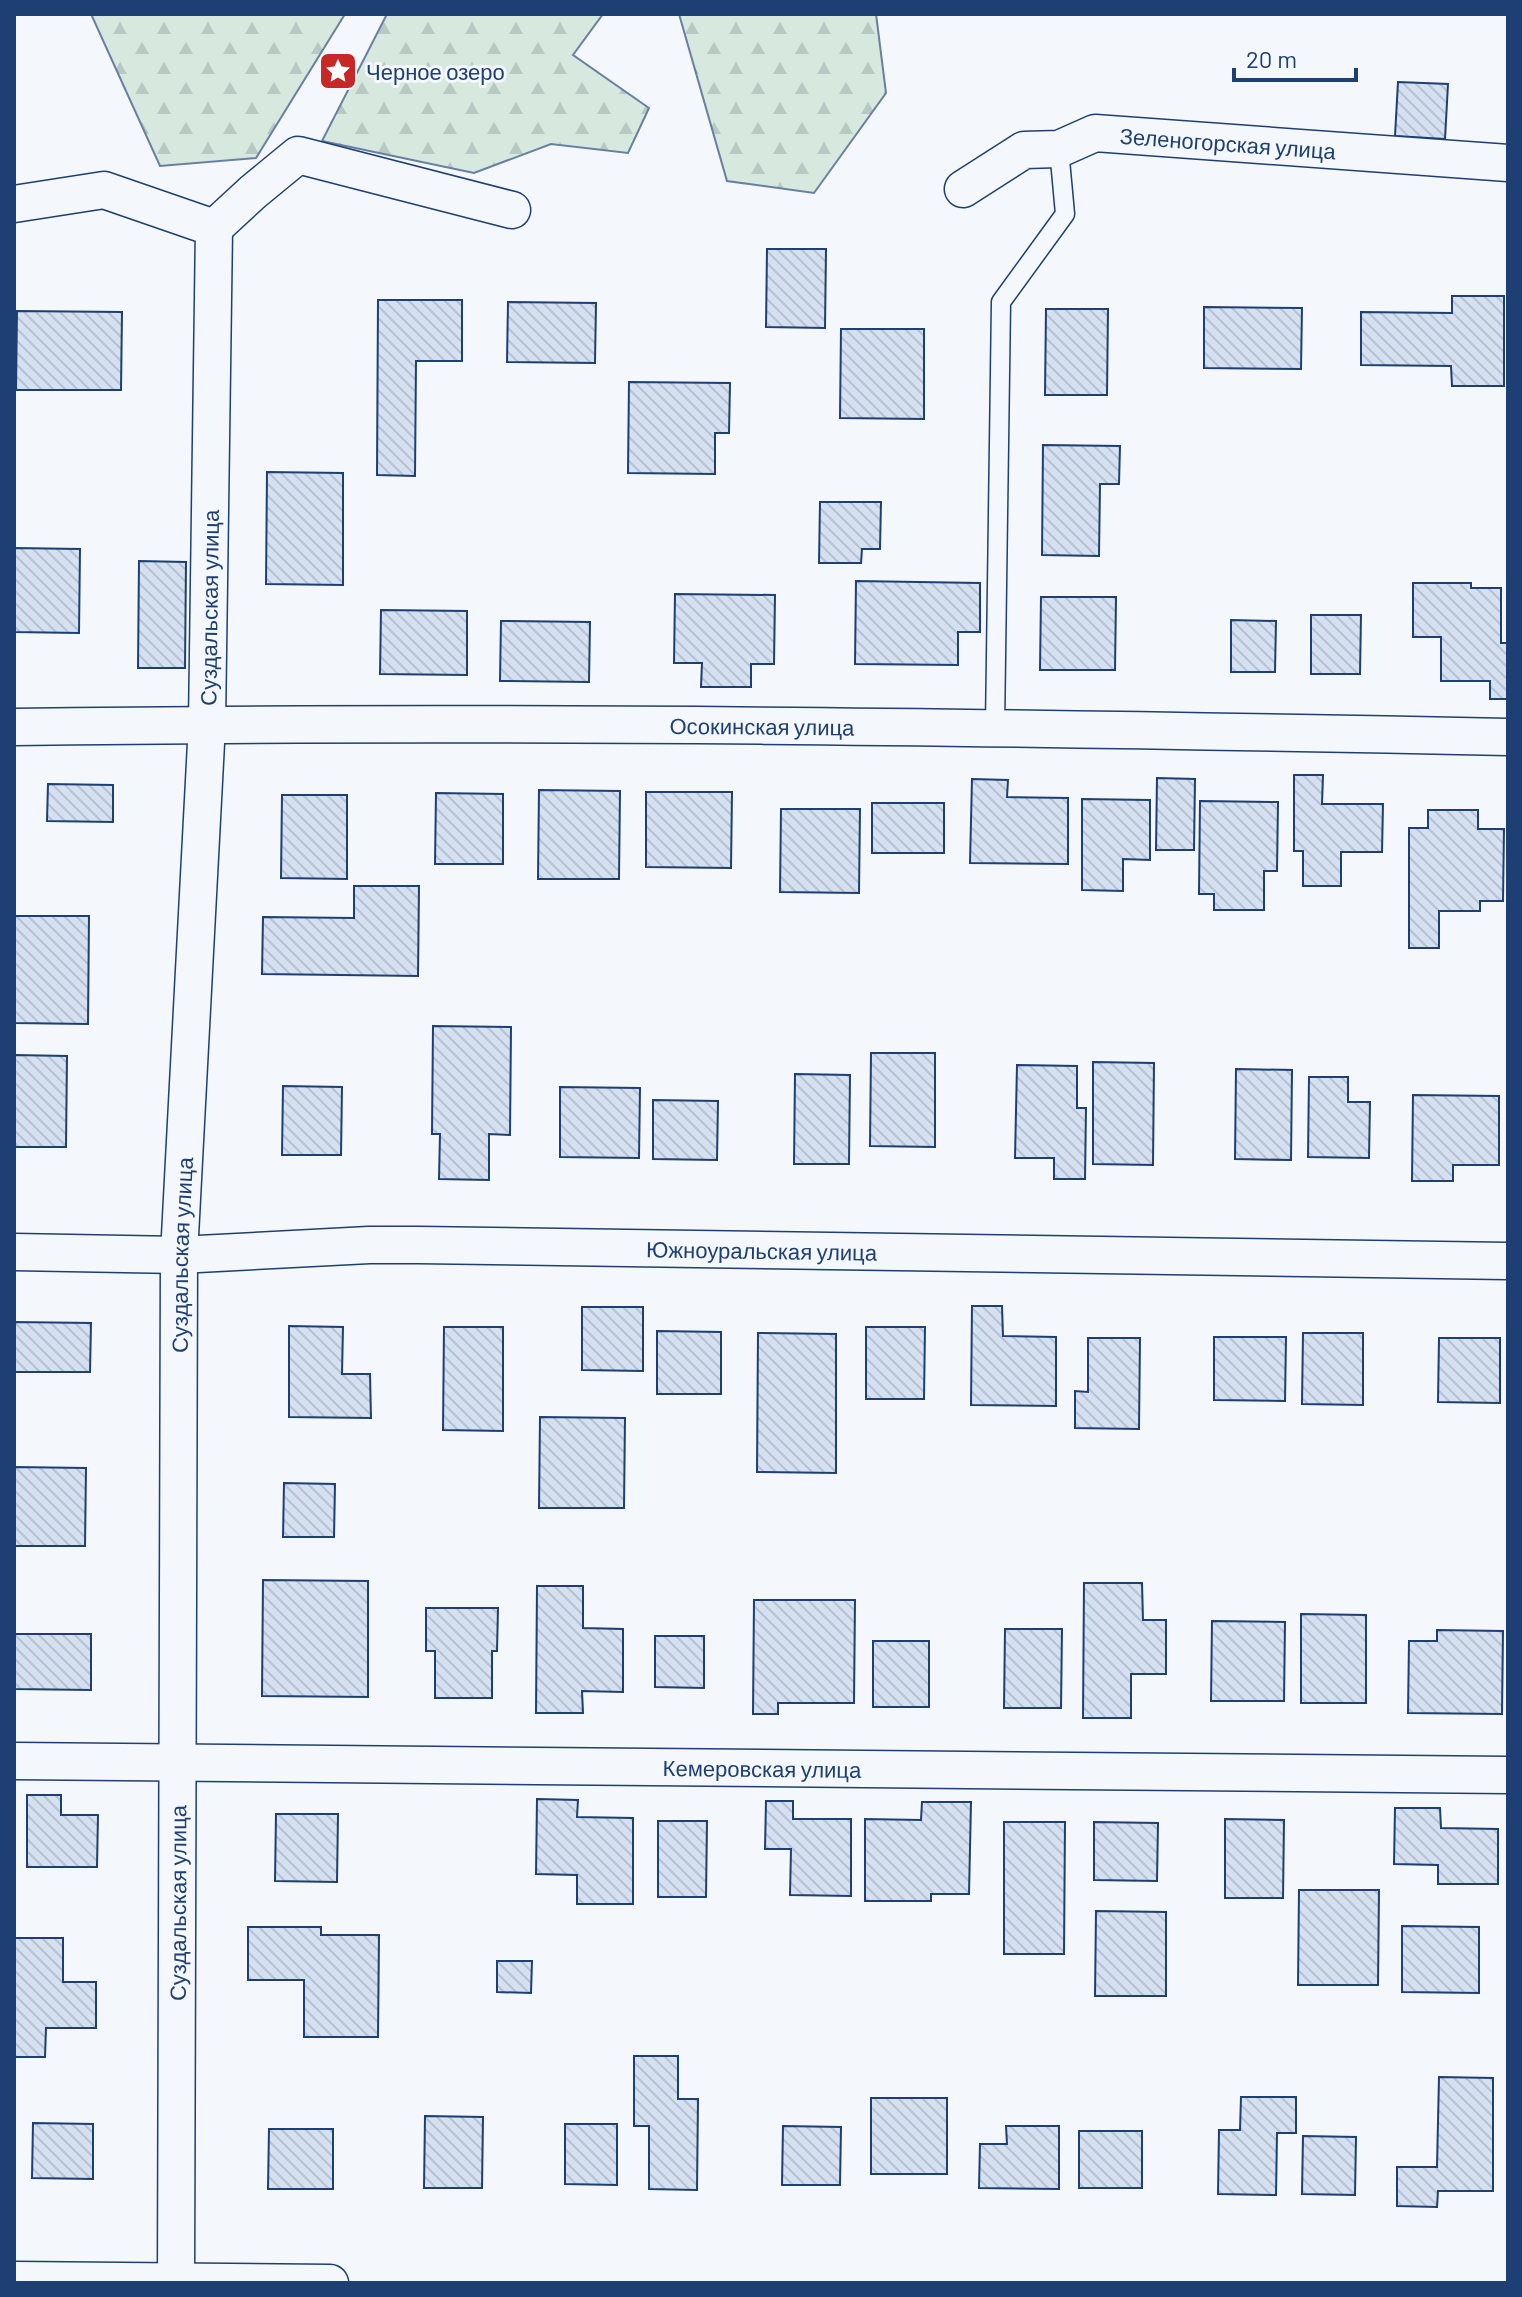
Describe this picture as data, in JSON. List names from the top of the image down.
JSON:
{
  "streets": {
    "street": [
      "Зеленогорская улица",
      "Суздальская улица",
      "Осокинская улица",
      "Южноуральская улица",
      "Кемеровская улица"
    ]
  },
  "crossings": [
    ["Суздальская улица", "Осокинская улица"],
    ["Суздальская улица", "Южноуральская улица"],
    ["Суздальская улица", "Кемеровская улица"]
  ],
  "places": {
    "place": ["Черное озеро"]
  },
  "scale_bar": "20 m"
}
